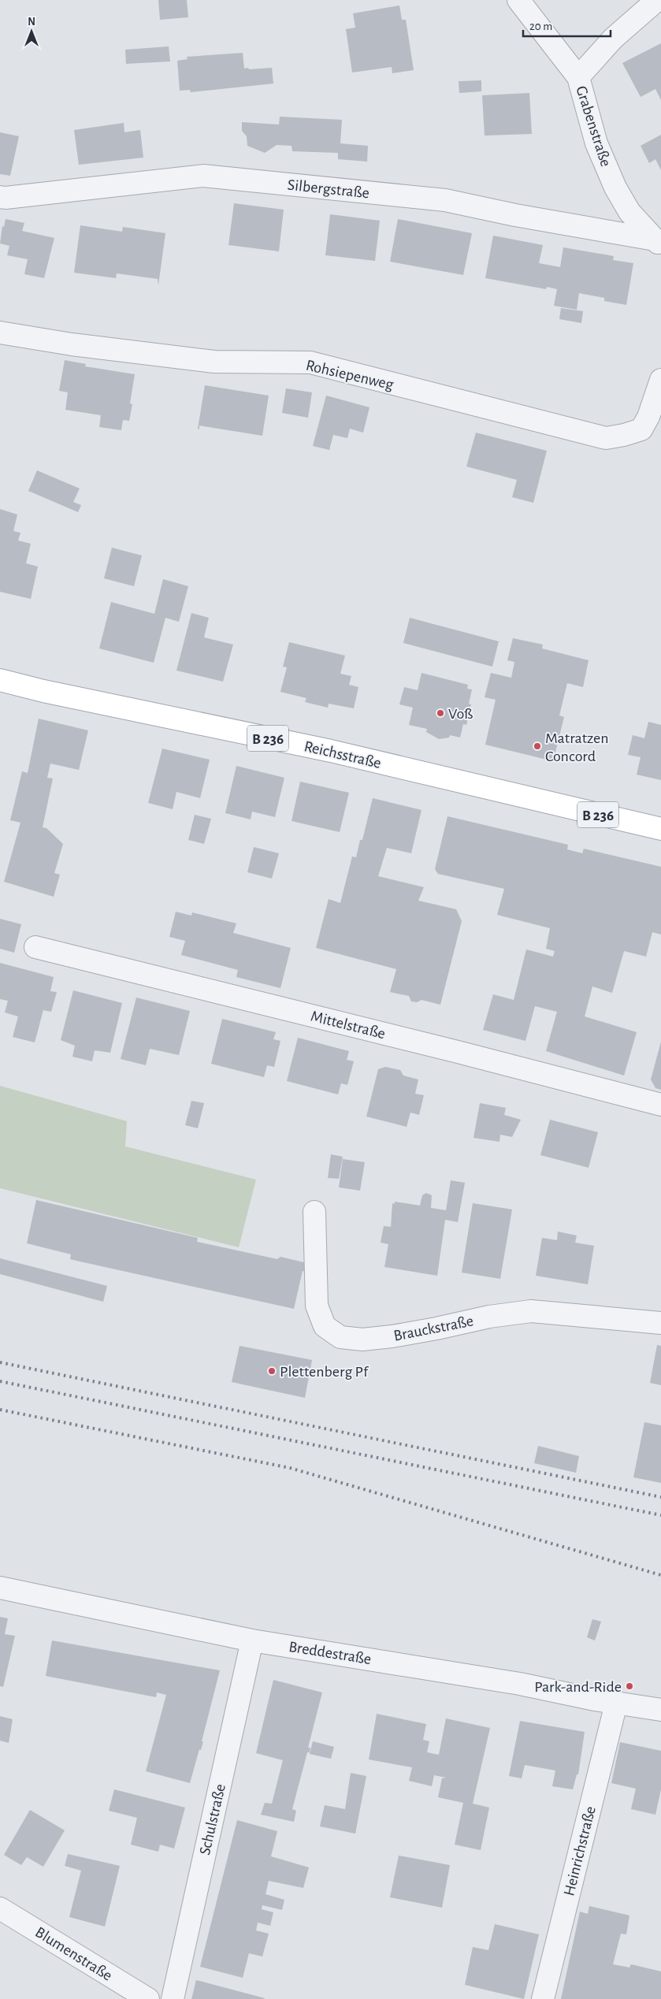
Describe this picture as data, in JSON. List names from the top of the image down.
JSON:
{
  "streets": {
    "main road": ["B 236", "Reichsstraße"],
    "street": [
      "Grabenstraße",
      "Silbergstraße",
      "Rohsiepenweg",
      "Mittelstraße",
      "Brauckstraße",
      "Breddestraße",
      "Schulstraße",
      "Heinrichstraße",
      "Blumenstraße"
    ]
  },
  "crossings": [
    ["Grabenstraße", "Silbergstraße"],
    ["Breddestraße", "Schulstraße"],
    ["Breddestraße", "Heinrichstraße"]
  ],
  "places": [
    "Voß",
    "Matratzen Concord",
    "Plettenberg Pf",
    "Park-and-Ride"
  ],
  "scale_bar": "20 m",
  "north": "top"
}
